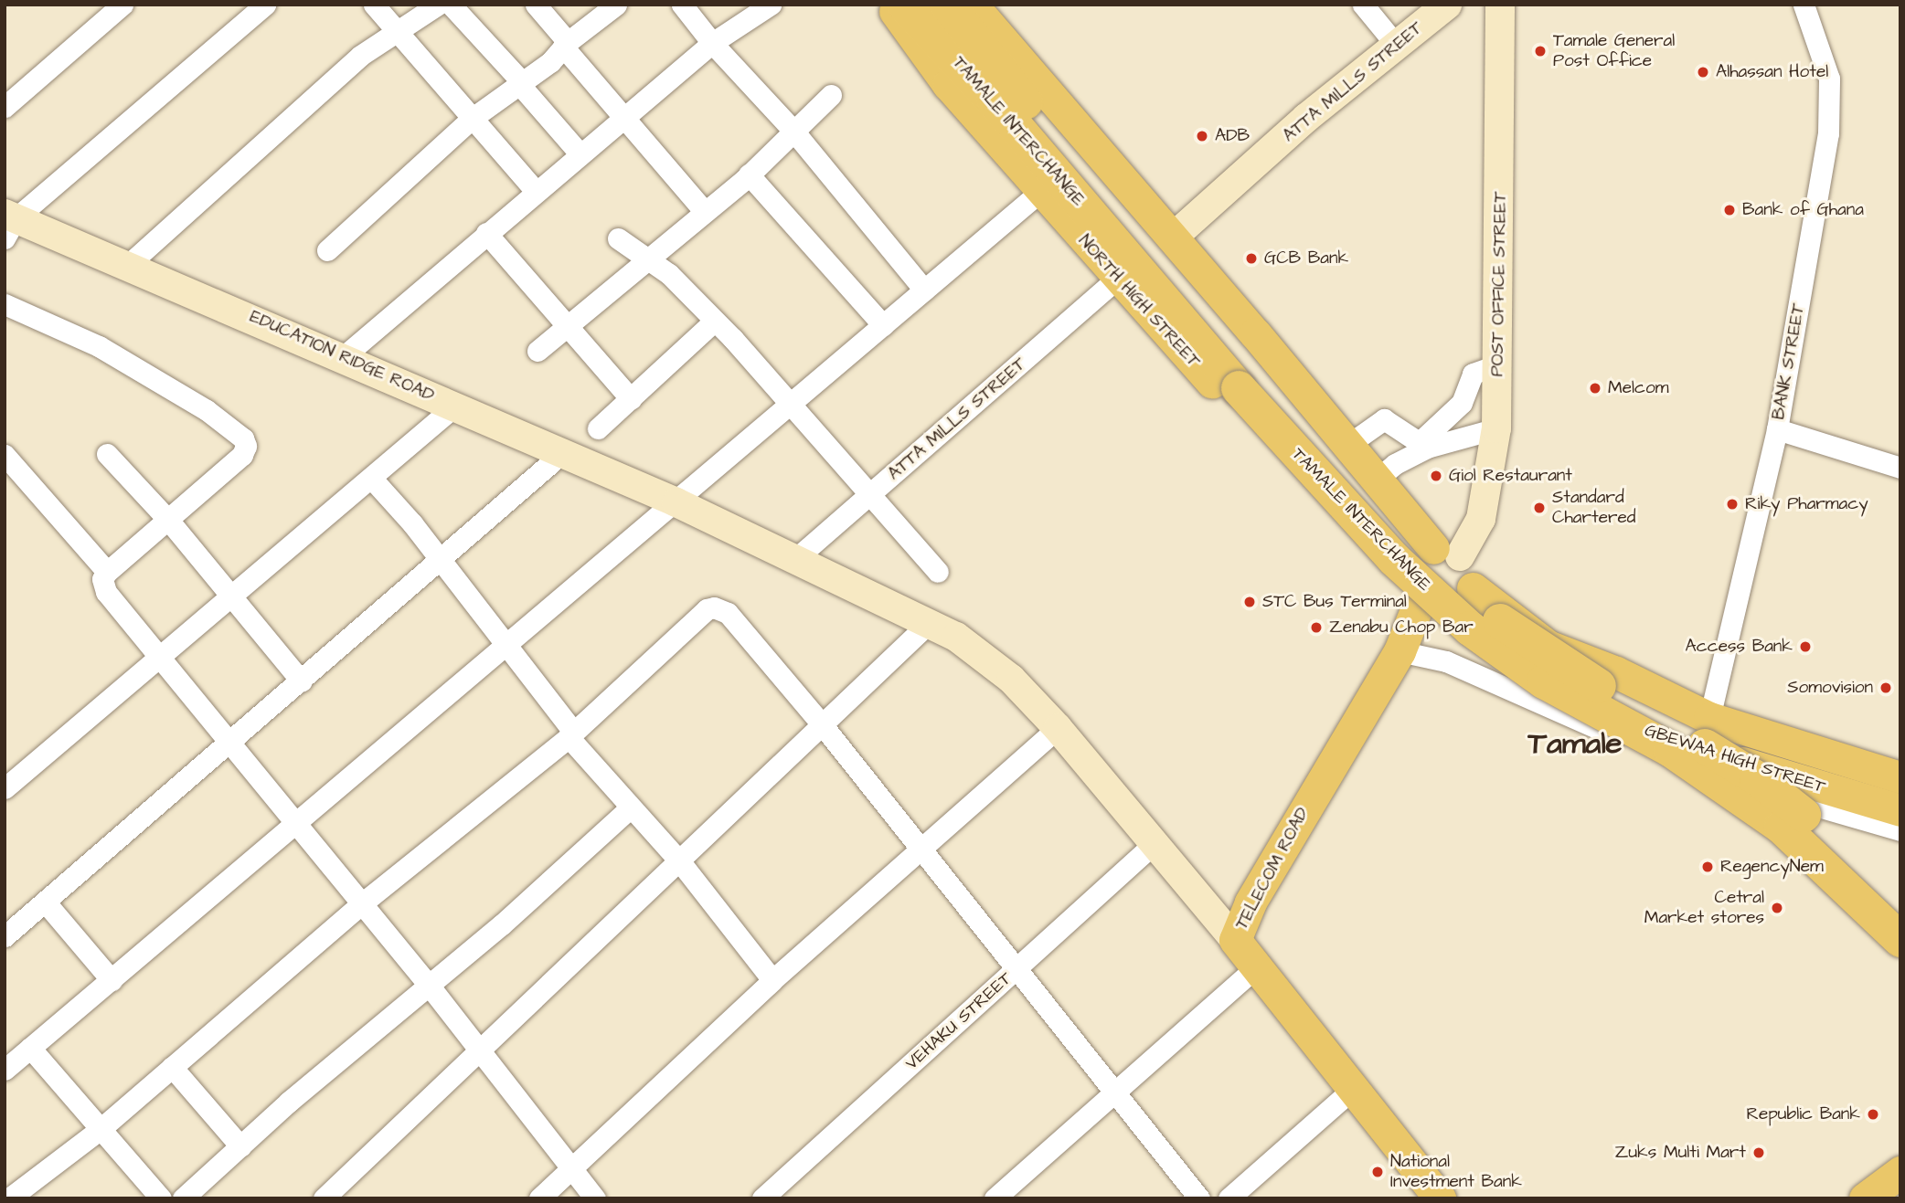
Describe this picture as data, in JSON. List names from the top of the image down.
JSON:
{
  "streets": {
    "highway": ["TAMALE INTERCHANGE"],
    "main road": ["NORTH HIGH STREET", "GBEWAA HIGH STREET", "TELECOM ROAD"],
    "street": [
      "ATTA MILLS STREET",
      "POST OFFICE STREET",
      "EDUCATION RIDGE ROAD",
      "BANK STREET",
      "VEHAKU STREET"
    ]
  },
  "crossings": [
    ["ATTA MILLS STREET", "NORTH HIGH STREET"],
    ["ATTA MILLS STREET", "EDUCATION RIDGE ROAD"],
    ["POST OFFICE STREET", "NORTH HIGH STREET"],
    ["POST OFFICE STREET", "GBEWAA HIGH STREET"],
    ["POST OFFICE STREET", "TELECOM ROAD"],
    ["NORTH HIGH STREET", "GBEWAA HIGH STREET"],
    ["NORTH HIGH STREET", "TELECOM ROAD"],
    ["EDUCATION RIDGE ROAD", "TELECOM ROAD"],
    ["EDUCATION RIDGE ROAD", "VEHAKU STREET"],
    ["BANK STREET", "GBEWAA HIGH STREET"],
    ["GBEWAA HIGH STREET", "TELECOM ROAD"]
  ],
  "districts": ["Tamale"],
  "places": [
    "Tamale General Post Office",
    "Alhassan Hotel",
    "ADB",
    "Bank of Ghana",
    "GCB Bank",
    "Melcom",
    "Giol Restaurant",
    "Riky Pharmacy",
    "Standard Chartered",
    "STC Bus Terminal",
    "Zenabu Chop Bar",
    "Access Bank",
    "Somovision",
    "RegencyNem",
    "Cetral Market stores",
    "Republic Bank",
    "Zuks Multi Mart",
    "National Investment Bank"
  ]
}
